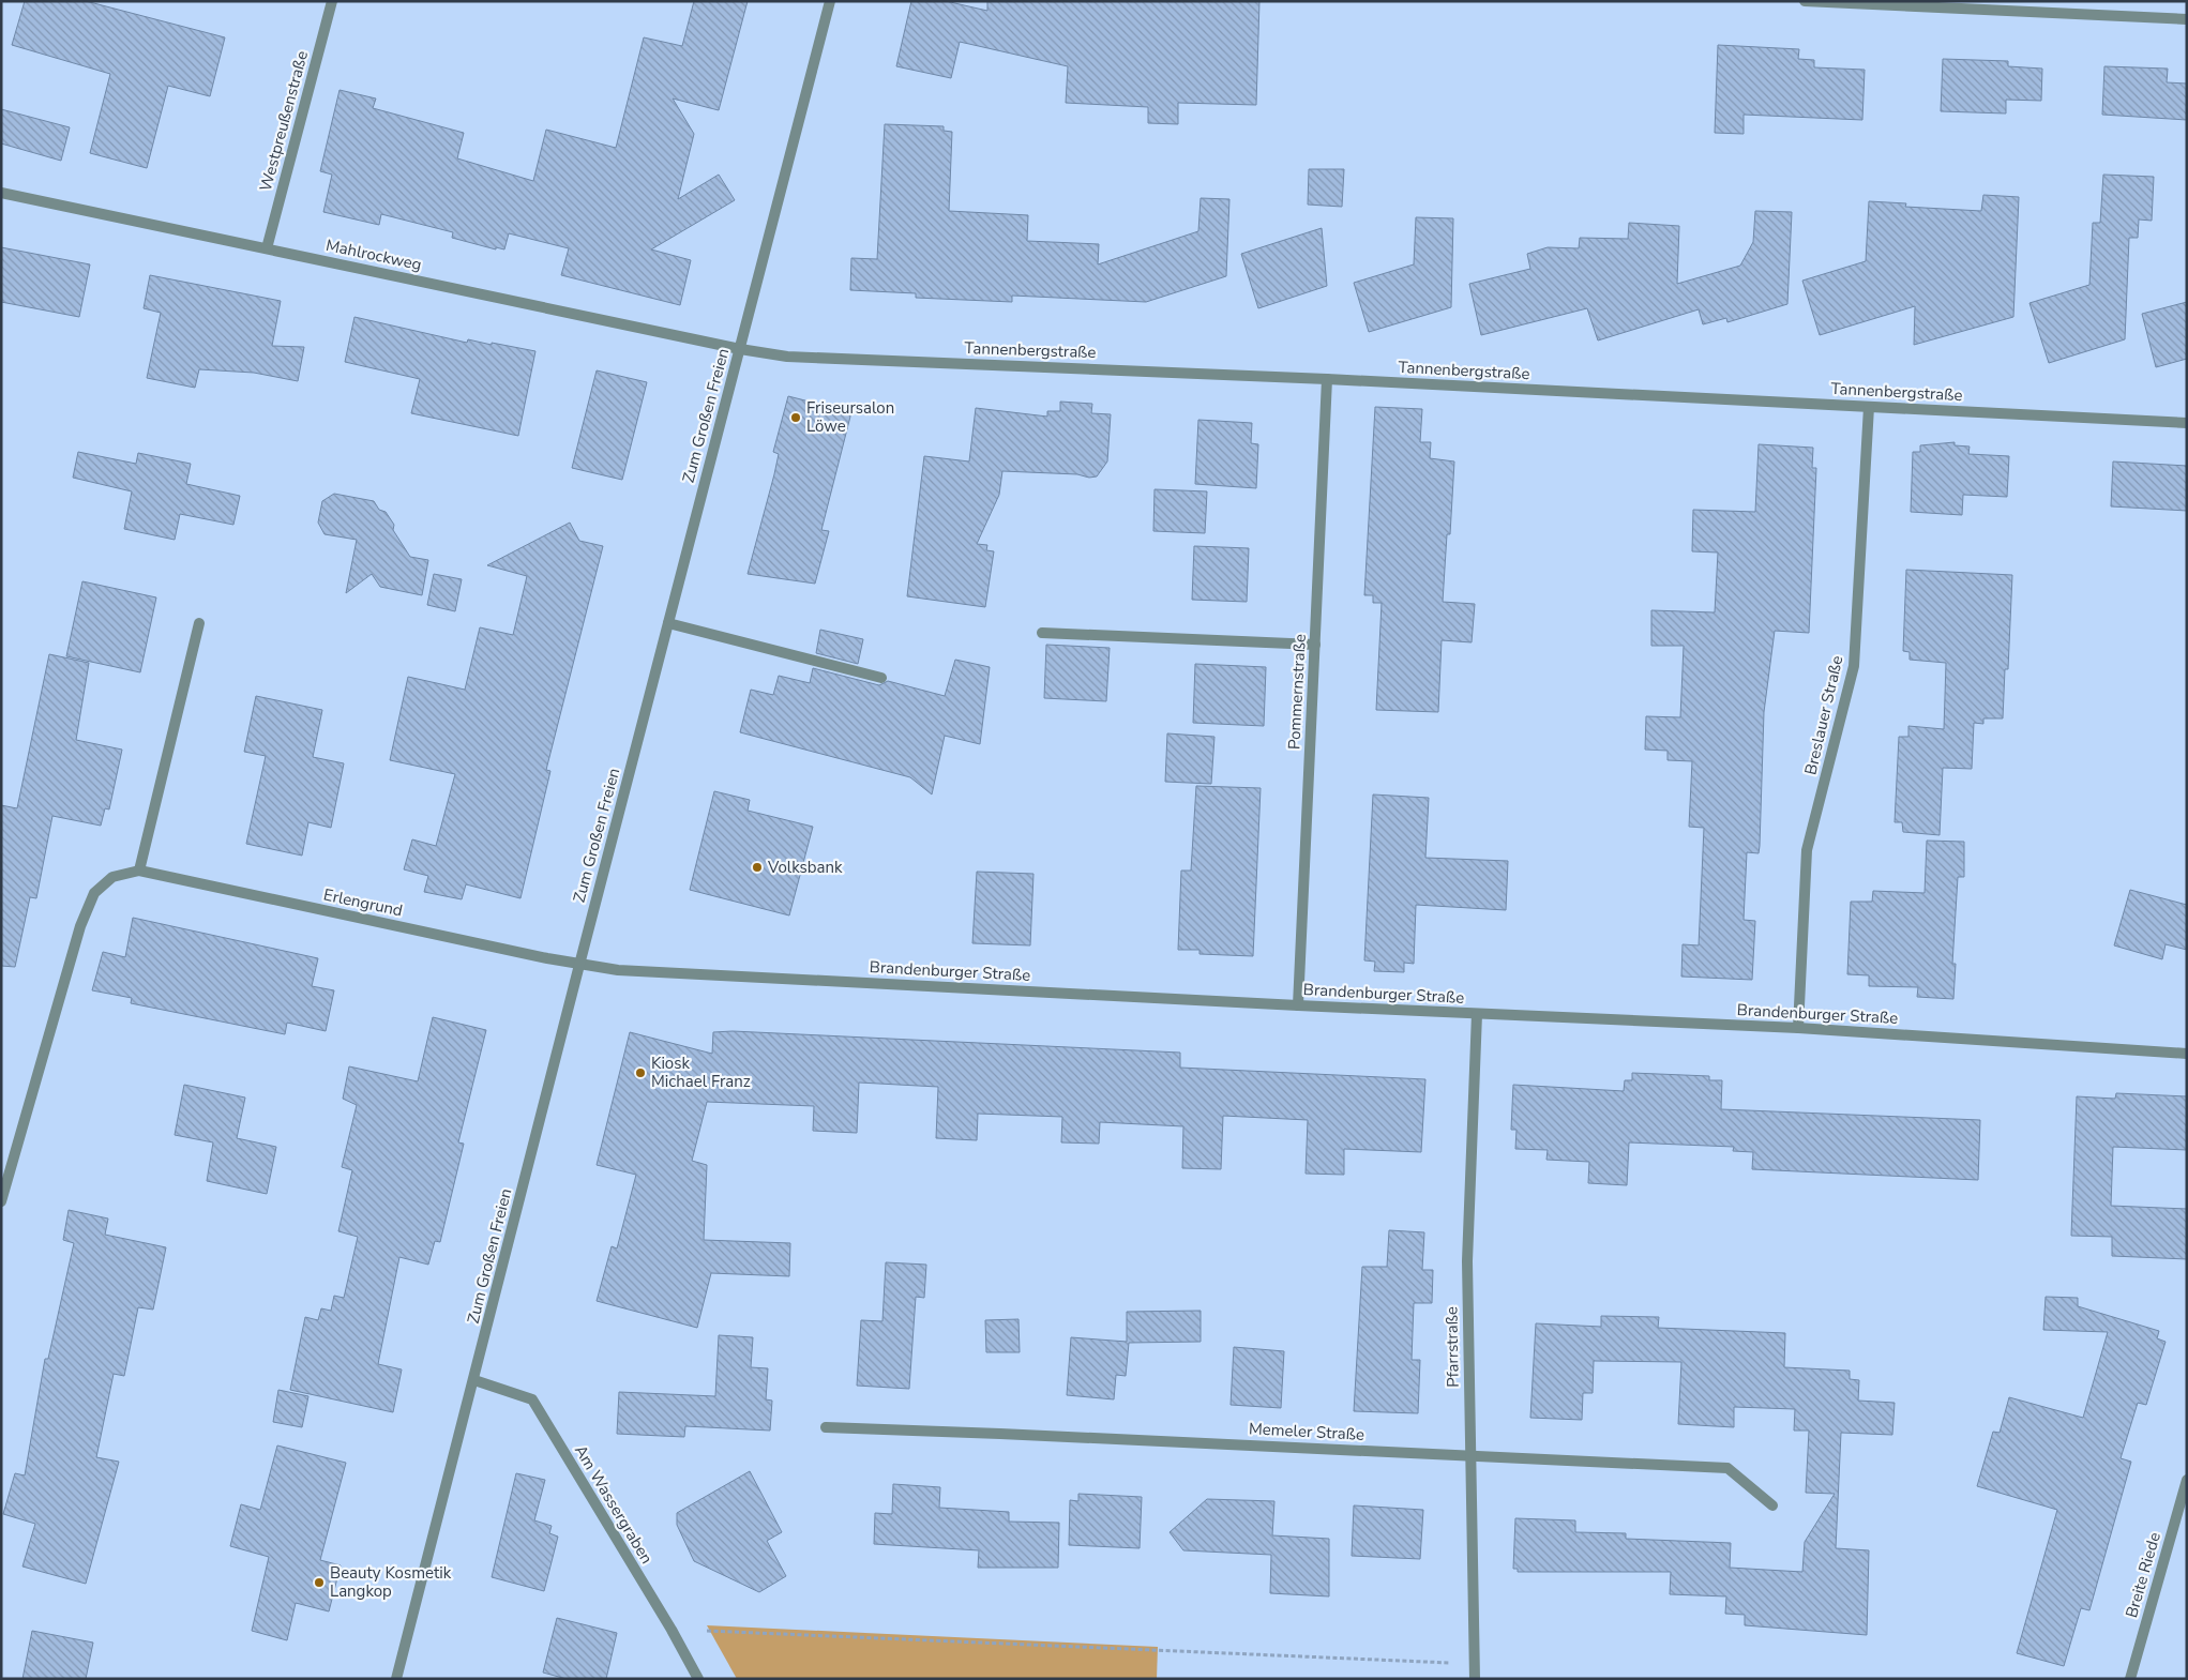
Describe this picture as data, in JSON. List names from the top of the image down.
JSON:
{
  "streets": {
    "street": [
      "Westpreußenstraße",
      "Mahlrockweg",
      "Tannenbergstraße",
      "Zum Großen Freien",
      "Pommernstraße",
      "Breslauer Straße",
      "Erlengrund",
      "Brandenburger Straße",
      "Pfarrstraße",
      "Memeler Straße",
      "Am Wassergraben",
      "Breite Riede"
    ]
  },
  "crossings": [
    ["Westpreußenstraße", "Mahlrockweg"],
    ["Mahlrockweg", "Tannenbergstraße"],
    ["Mahlrockweg", "Zum Großen Freien"],
    ["Tannenbergstraße", "Zum Großen Freien"],
    ["Tannenbergstraße", "Pommernstraße"],
    ["Tannenbergstraße", "Breslauer Straße"],
    ["Zum Großen Freien", "Erlengrund"],
    ["Zum Großen Freien", "Brandenburger Straße"],
    ["Zum Großen Freien", "Am Wassergraben"],
    ["Pommernstraße", "Brandenburger Straße"],
    ["Breslauer Straße", "Brandenburger Straße"],
    ["Erlengrund", "Brandenburger Straße"],
    ["Brandenburger Straße", "Pfarrstraße"],
    ["Pfarrstraße", "Memeler Straße"]
  ],
  "places": [
    "Friseursalon Löwe",
    "Volksbank",
    "Kiosk Michael Franz",
    "Beauty Kosmetik Langkop"
  ]
}
